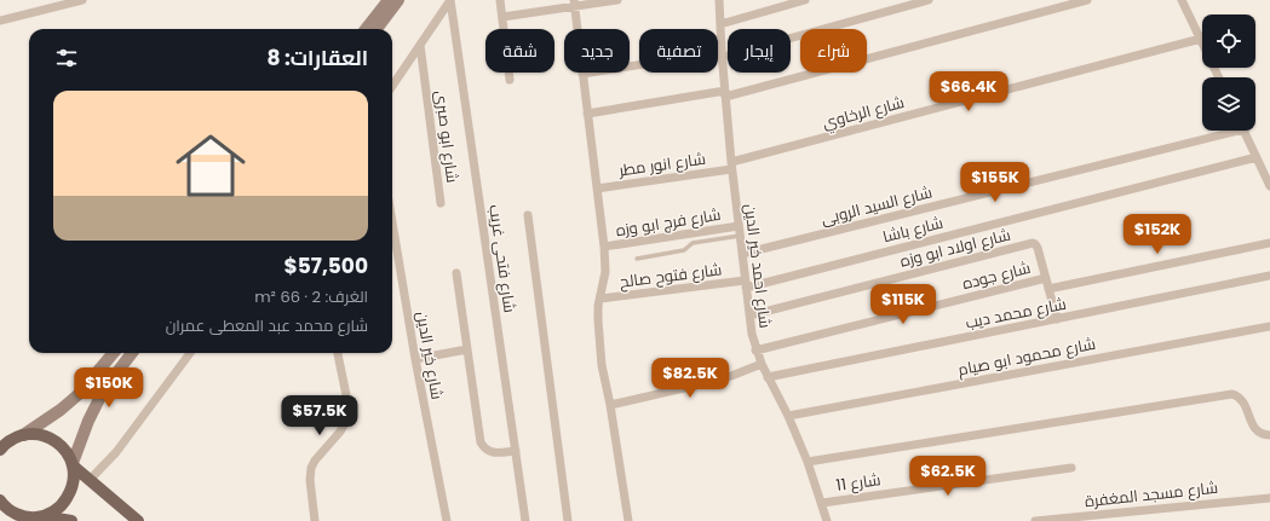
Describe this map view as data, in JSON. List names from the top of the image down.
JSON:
{
  "streets": {
    "street": [
      "شارع الرخاوي",
      "شارع ابو صبرى",
      "شارع انور مطر",
      "شارع السيد الروبى",
      "شارع فرج ابو وزه",
      "شارع باشا",
      "شارع اولاد ابو وزه",
      "شارع فتحى غريب",
      "شارع احمد خير الدين",
      "شارع فتوح صالح",
      "شارع جوده",
      "شارع محمد ديب",
      "شارع خير الدين",
      "شارع محمود ابو صيام",
      "شارع 11",
      "شارع مسجد المغفرة"
    ]
  },
  "crossings": [
    ["شارع الرخاوي", "شارع انور مطر"],
    ["شارع الرخاوي", "شارع احمد خير الدين"],
    ["شارع انور مطر", "شارع احمد خير الدين"],
    ["شارع السيد الروبى", "شارع احمد خير الدين"],
    ["شارع فرج ابو وزه", "شارع احمد خير الدين"],
    ["شارع باشا", "شارع احمد خير الدين"],
    ["شارع باشا", "شارع فتوح صالح"],
    ["شارع اولاد ابو وزه", "شارع احمد خير الدين"],
    ["شارع اولاد ابو وزه", "شارع جوده"],
    ["شارع اولاد ابو وزه", "شارع محمد ديب"],
    ["شارع احمد خير الدين", "شارع فتوح صالح"],
    ["شارع احمد خير الدين", "شارع جوده"],
    ["شارع احمد خير الدين", "شارع محمد ديب"],
    ["شارع احمد خير الدين", "شارع محمود ابو صيام"],
    ["شارع احمد خير الدين", "شارع 11"]
  ],
  "page": {
    "chip": [
      "شراء",
      "إيجار",
      "تصفية",
      "جديد",
      "شقة"
    ],
    "heading": "العقارات: 8",
    "price": [
      "$66.4K",
      "$155K",
      "$152K",
      "$115K",
      "$82.5K",
      "$150K",
      "$57.5K",
      "$62.5K"
    ],
    "list": [
      {
        "name": "$57,500",
        "note": "الغرف: 2 · 66 m² · شارع محمد عبد المعطى عمران"
      }
    ]
  }
}
